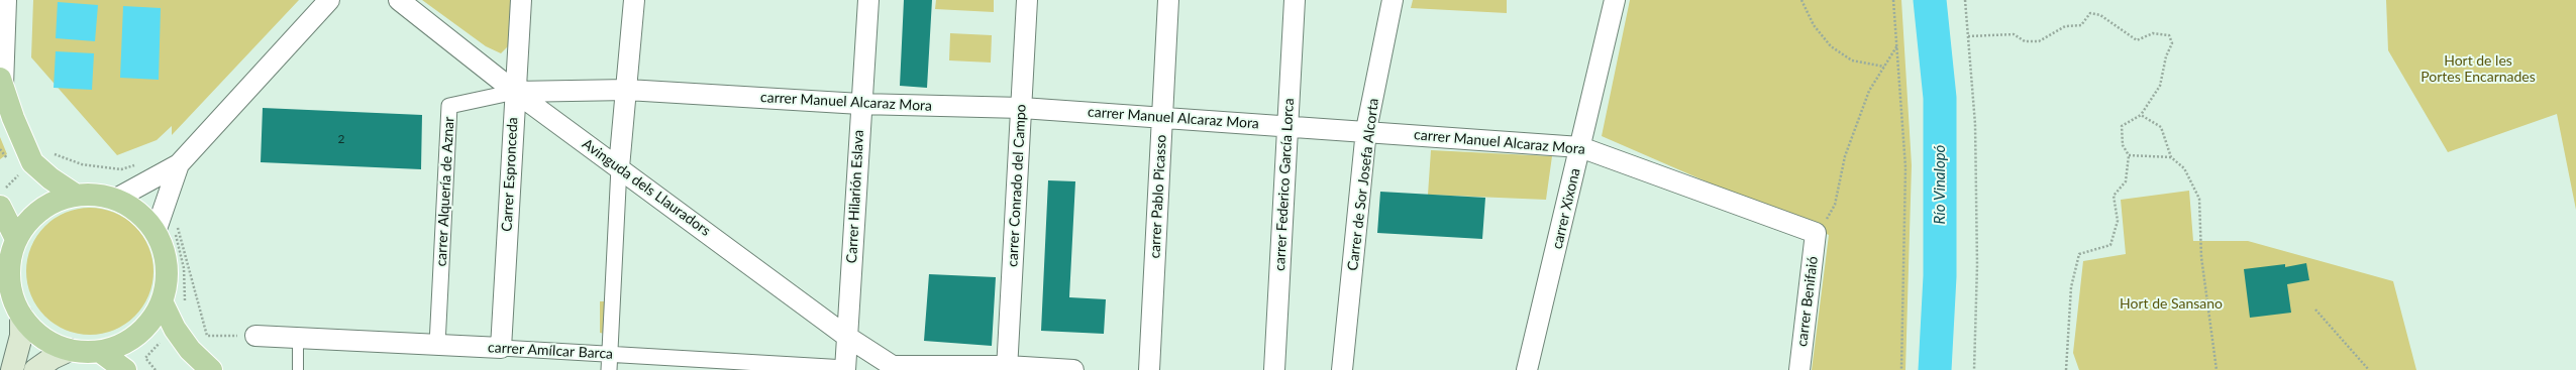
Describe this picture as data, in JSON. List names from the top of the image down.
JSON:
{
  "streets": {
    "street": [
      "carrer Manuel Alcaraz Mora",
      "Carrer Espronceda",
      "carrer Federico García Lorca",
      "Carrer de Sor Josefa Alcorta",
      "carrer Conrado del Campo",
      "Avinguda dels Llauradors",
      "carrer Alquería de Aznar",
      "Carrer Hilarión Eslava",
      "carrer Pablo Picasso",
      "carrer Xixona",
      "carrer Benifaió",
      "carrer Amílcar Barca"
    ]
  },
  "crossings": [
    ["carrer Manuel Alcaraz Mora", "Carrer Espronceda"],
    ["carrer Manuel Alcaraz Mora", "carrer Federico García Lorca"],
    ["carrer Manuel Alcaraz Mora", "Carrer de Sor Josefa Alcorta"],
    ["carrer Manuel Alcaraz Mora", "carrer Conrado del Campo"],
    ["carrer Manuel Alcaraz Mora", "Avinguda dels Llauradors"],
    ["carrer Manuel Alcaraz Mora", "carrer Alquería de Aznar"],
    ["carrer Manuel Alcaraz Mora", "Carrer Hilarión Eslava"],
    ["carrer Manuel Alcaraz Mora", "carrer Pablo Picasso"],
    ["carrer Manuel Alcaraz Mora", "carrer Xixona"],
    ["carrer Manuel Alcaraz Mora", "carrer Benifaió"],
    ["Carrer Espronceda", "Avinguda dels Llauradors"],
    ["Carrer Espronceda", "carrer Alquería de Aznar"],
    ["Carrer Espronceda", "carrer Amílcar Barca"],
    ["Avinguda dels Llauradors", "carrer Alquería de Aznar"],
    ["Avinguda dels Llauradors", "Carrer Hilarión Eslava"],
    ["carrer Alquería de Aznar", "carrer Amílcar Barca"],
    ["Carrer Hilarión Eslava", "carrer Amílcar Barca"]
  ],
  "water": ["Río Vinalopó"],
  "parks": ["Hort de les Portes Encarnades", "Hort de Sansano"],
  "house_numbers": ["2"]
}
